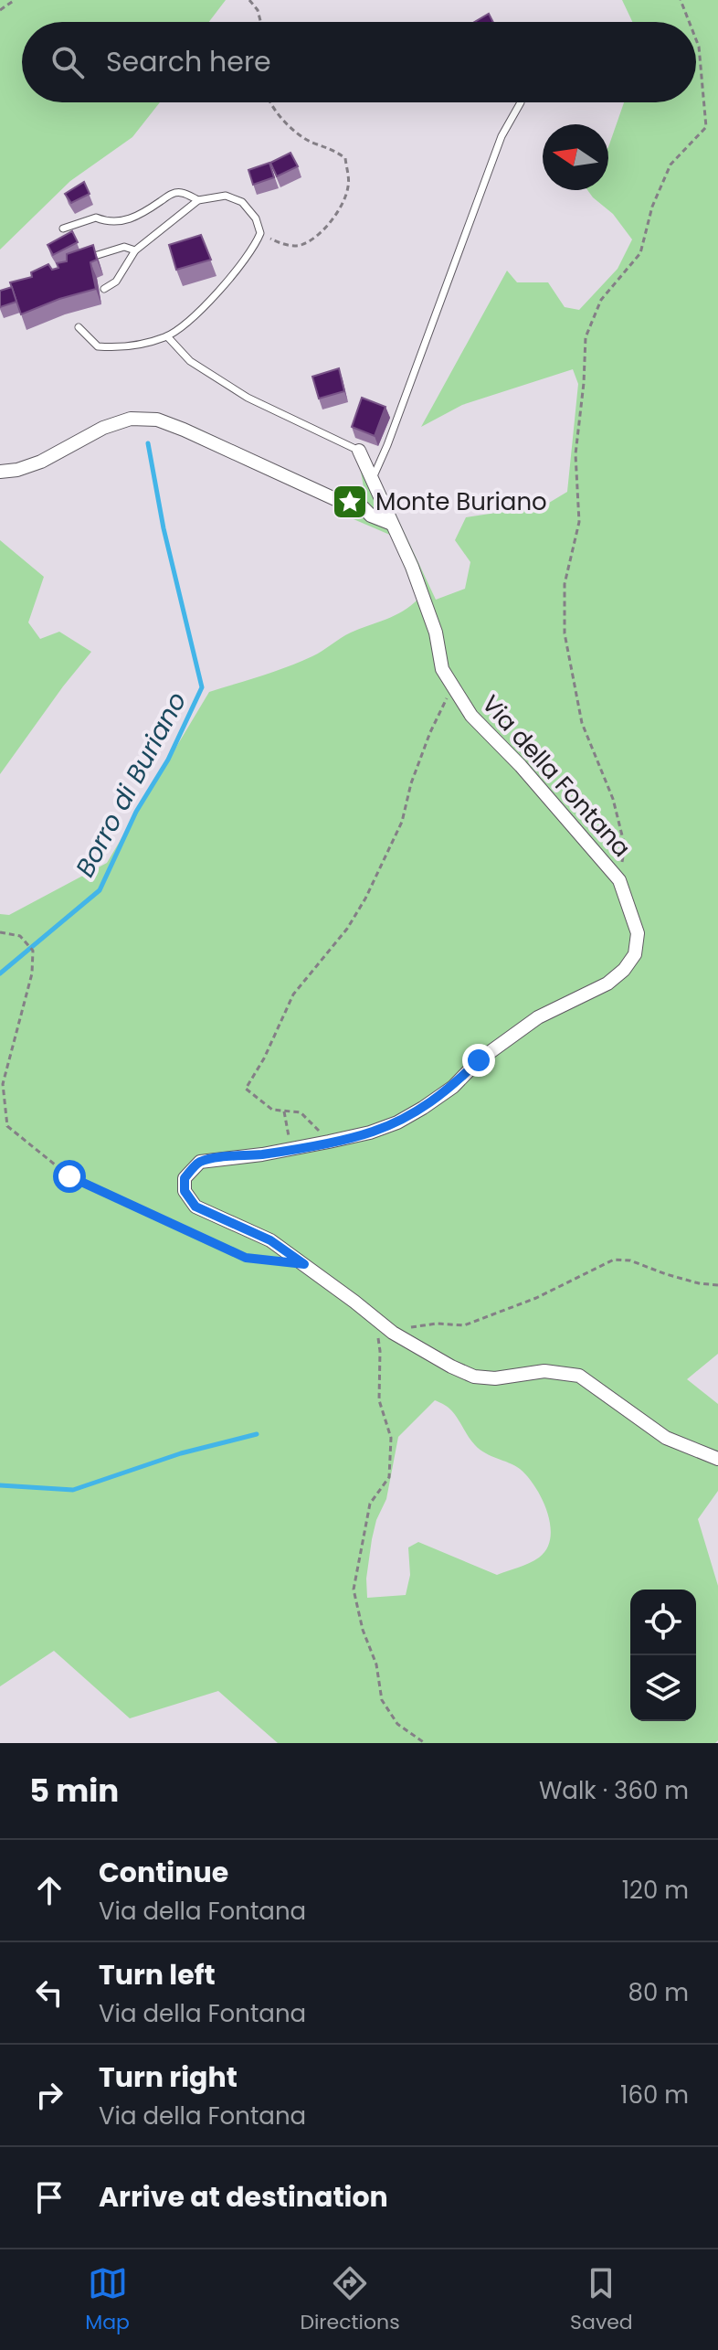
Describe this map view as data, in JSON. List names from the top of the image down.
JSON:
{
  "streets": {
    "street": ["Via della Fontana"]
  },
  "water": ["Borro di Buriano"],
  "places": {
    "place": ["Monte Buriano"]
  },
  "north": "left",
  "page": {
    "search": "Search here",
    "heading": ["5 min", "Walk · 360 m"],
    "list": [
      ["Continue", "Via della Fontana", "120 m"],
      ["Turn left", "Via della Fontana", "80 m"],
      ["Turn right", "Via della Fontana", "160 m"],
      "Arrive at destination"
    ],
    "nav": ["Map", "Directions", "Saved"]
  }
}
